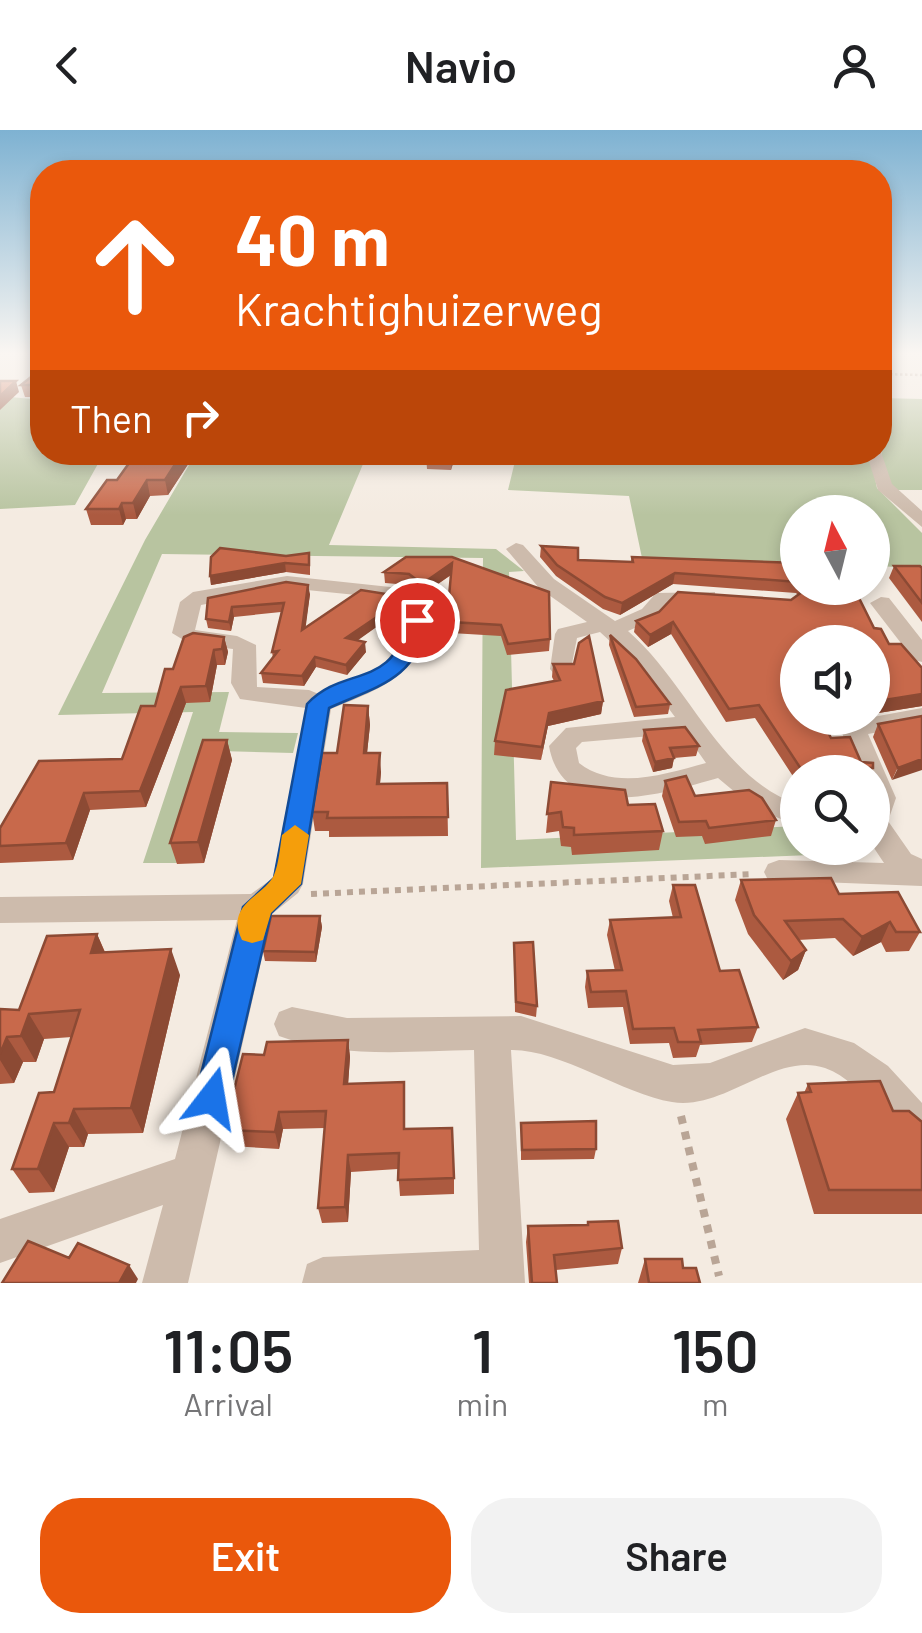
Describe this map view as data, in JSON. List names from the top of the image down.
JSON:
{
  "north": "top",
  "page": {
    "header": "Navio",
    "turn": ["40 m", "Krachtighuizerweg"],
    "then": "Then",
    "eta": [
      "11:05",
      "Arrival",
      "1",
      "min",
      "150",
      "m"
    ],
    "buttons": ["Exit", "Share"]
  }
}
